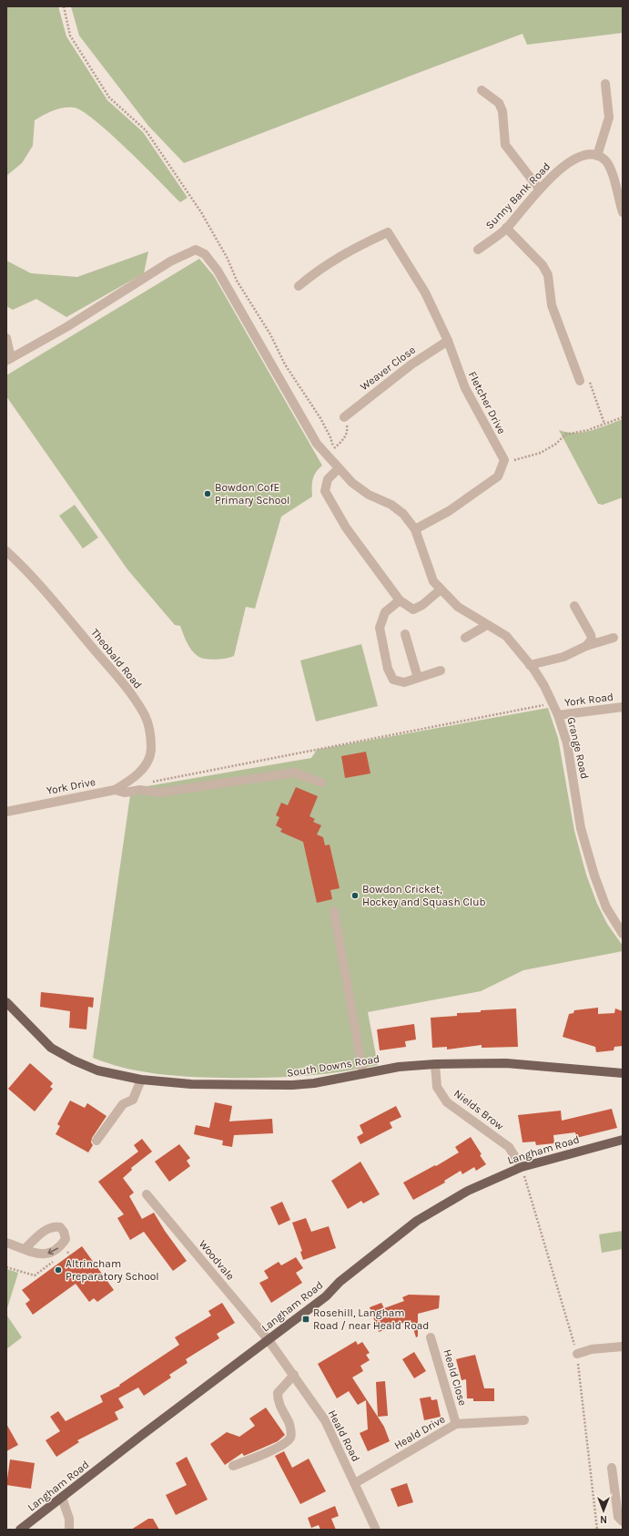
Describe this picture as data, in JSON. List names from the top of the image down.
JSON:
{
  "streets": {
    "main road": ["South Downs Road", "Langham Road"],
    "street": [
      "Sunny Bank Road",
      "Weaver Close",
      "Fletcher Drive",
      "Theobald Road",
      "York Road",
      "Grange Road",
      "York Drive",
      "Nields Brow",
      "Woodvale",
      "Heald Close",
      "Heald Drive",
      "Heald Road"
    ]
  },
  "crossings": [
    ["Weaver Close", "Fletcher Drive"],
    ["Theobald Road", "York Drive"],
    ["York Road", "Grange Road"],
    ["South Downs Road", "Nields Brow"],
    ["Nields Brow", "Langham Road"],
    ["Langham Road", "Woodvale"],
    ["Langham Road", "Heald Road"],
    ["Woodvale", "Heald Road"],
    ["Heald Close", "Heald Drive"],
    ["Heald Drive", "Heald Road"]
  ],
  "places": {
    "other": ["Bowdon CofE Primary School", "Bowdon Cricket, Hockey and Squash Club", "Altrincham Preparatory School"],
    "transit": ["Rosehill, Langham Road / near Heald Road"]
  },
  "north": "bottom"
}
